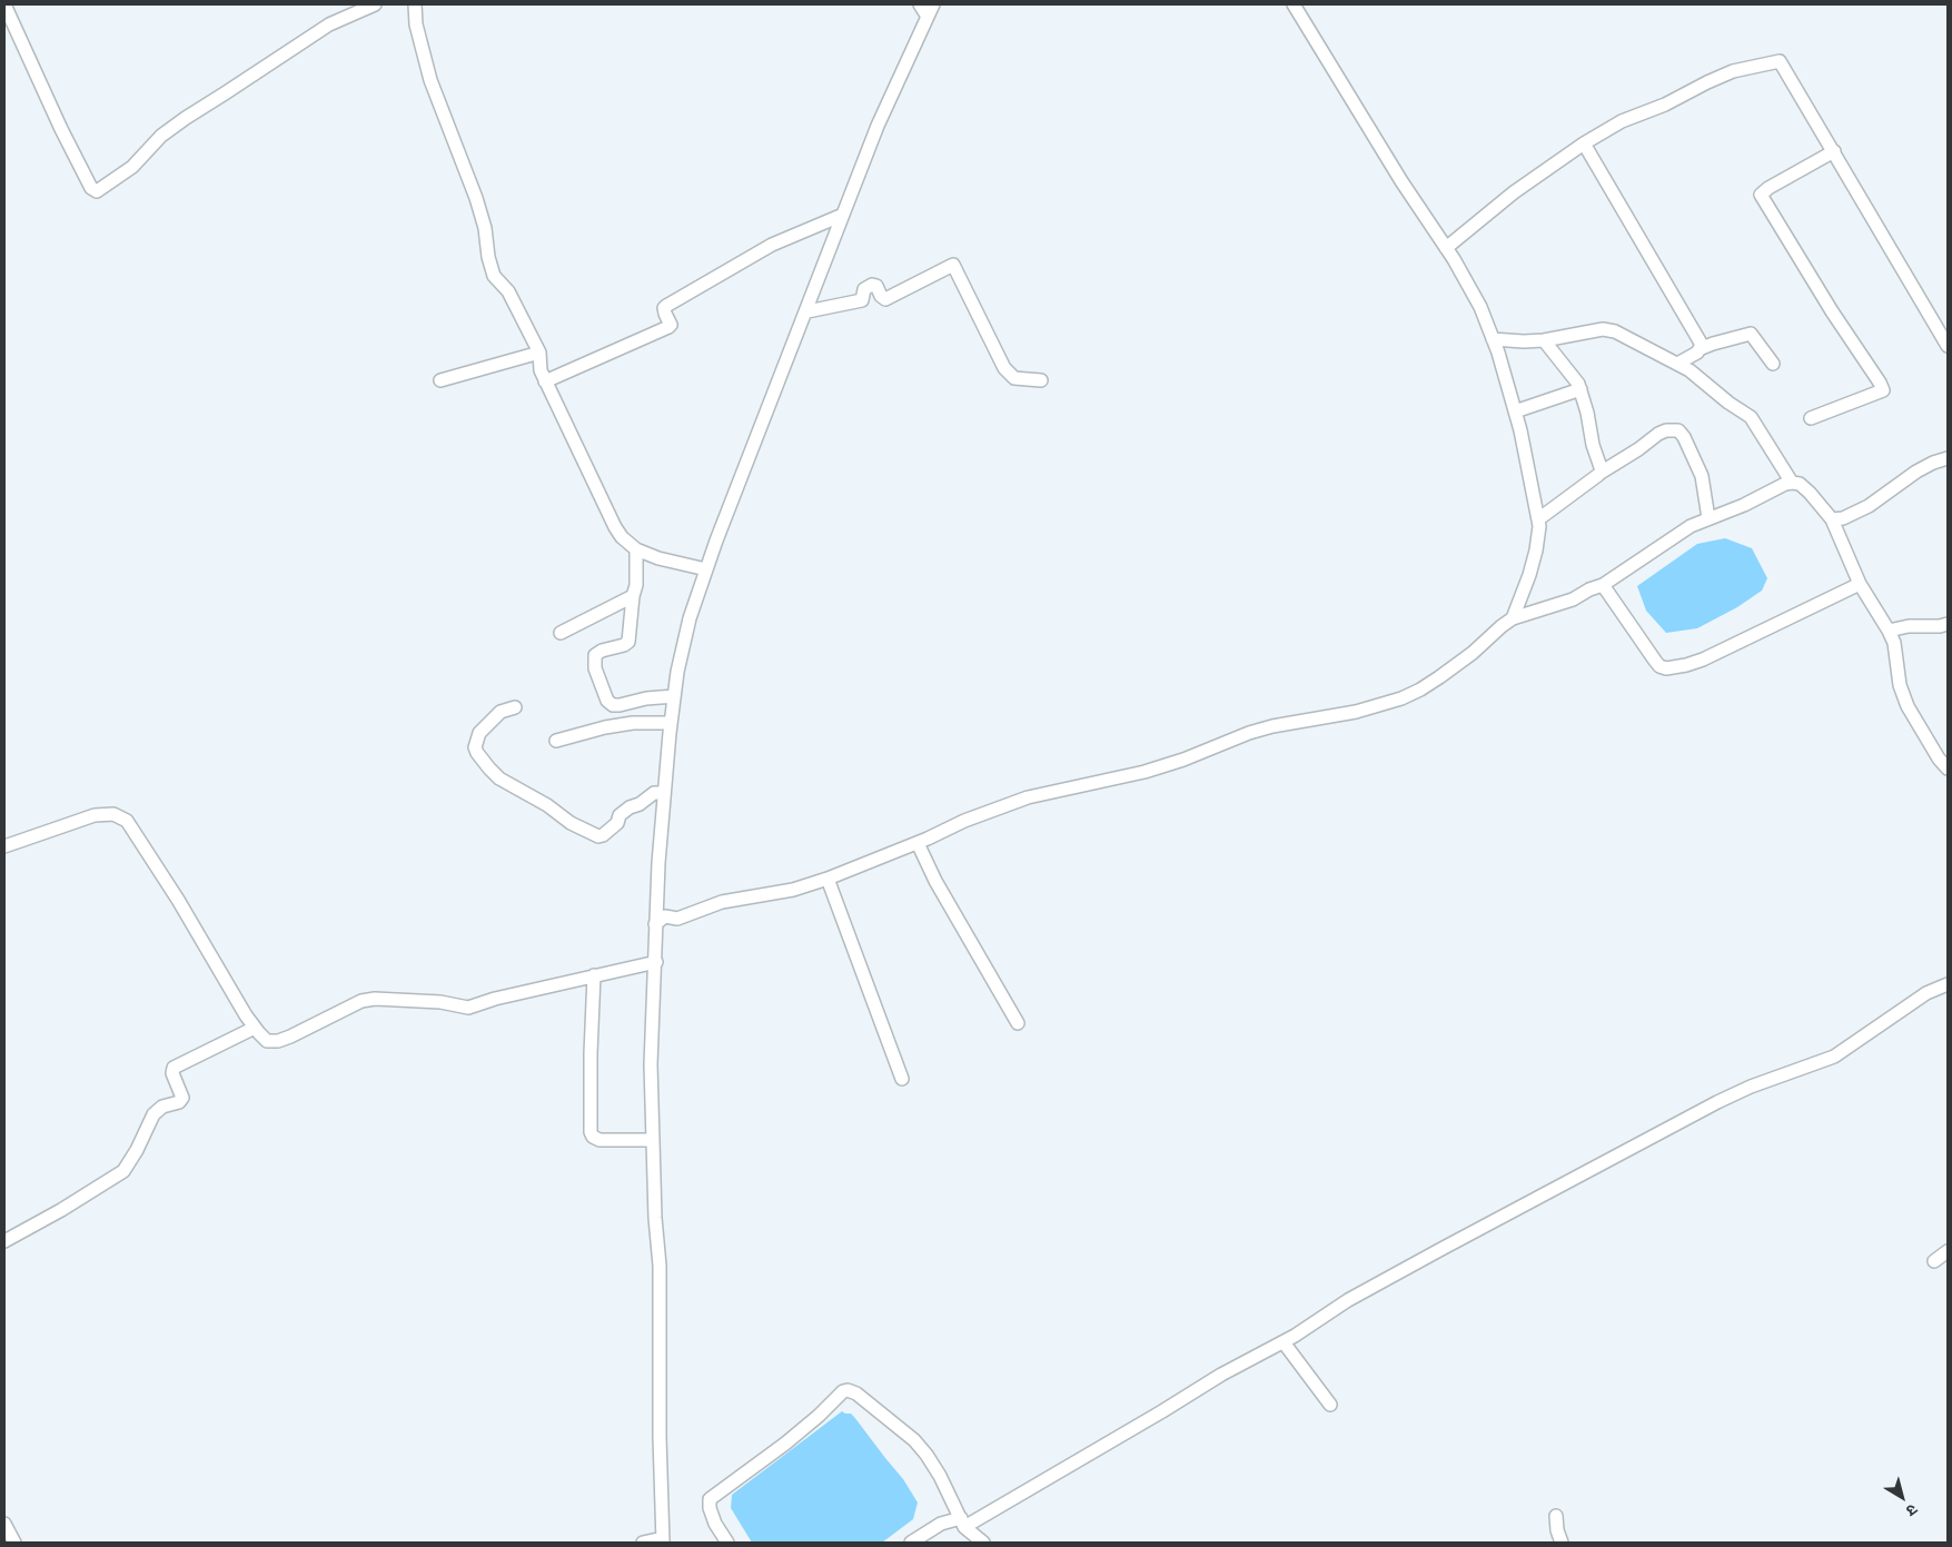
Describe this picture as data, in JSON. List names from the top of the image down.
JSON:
{
  "north": "bottom right"
}
